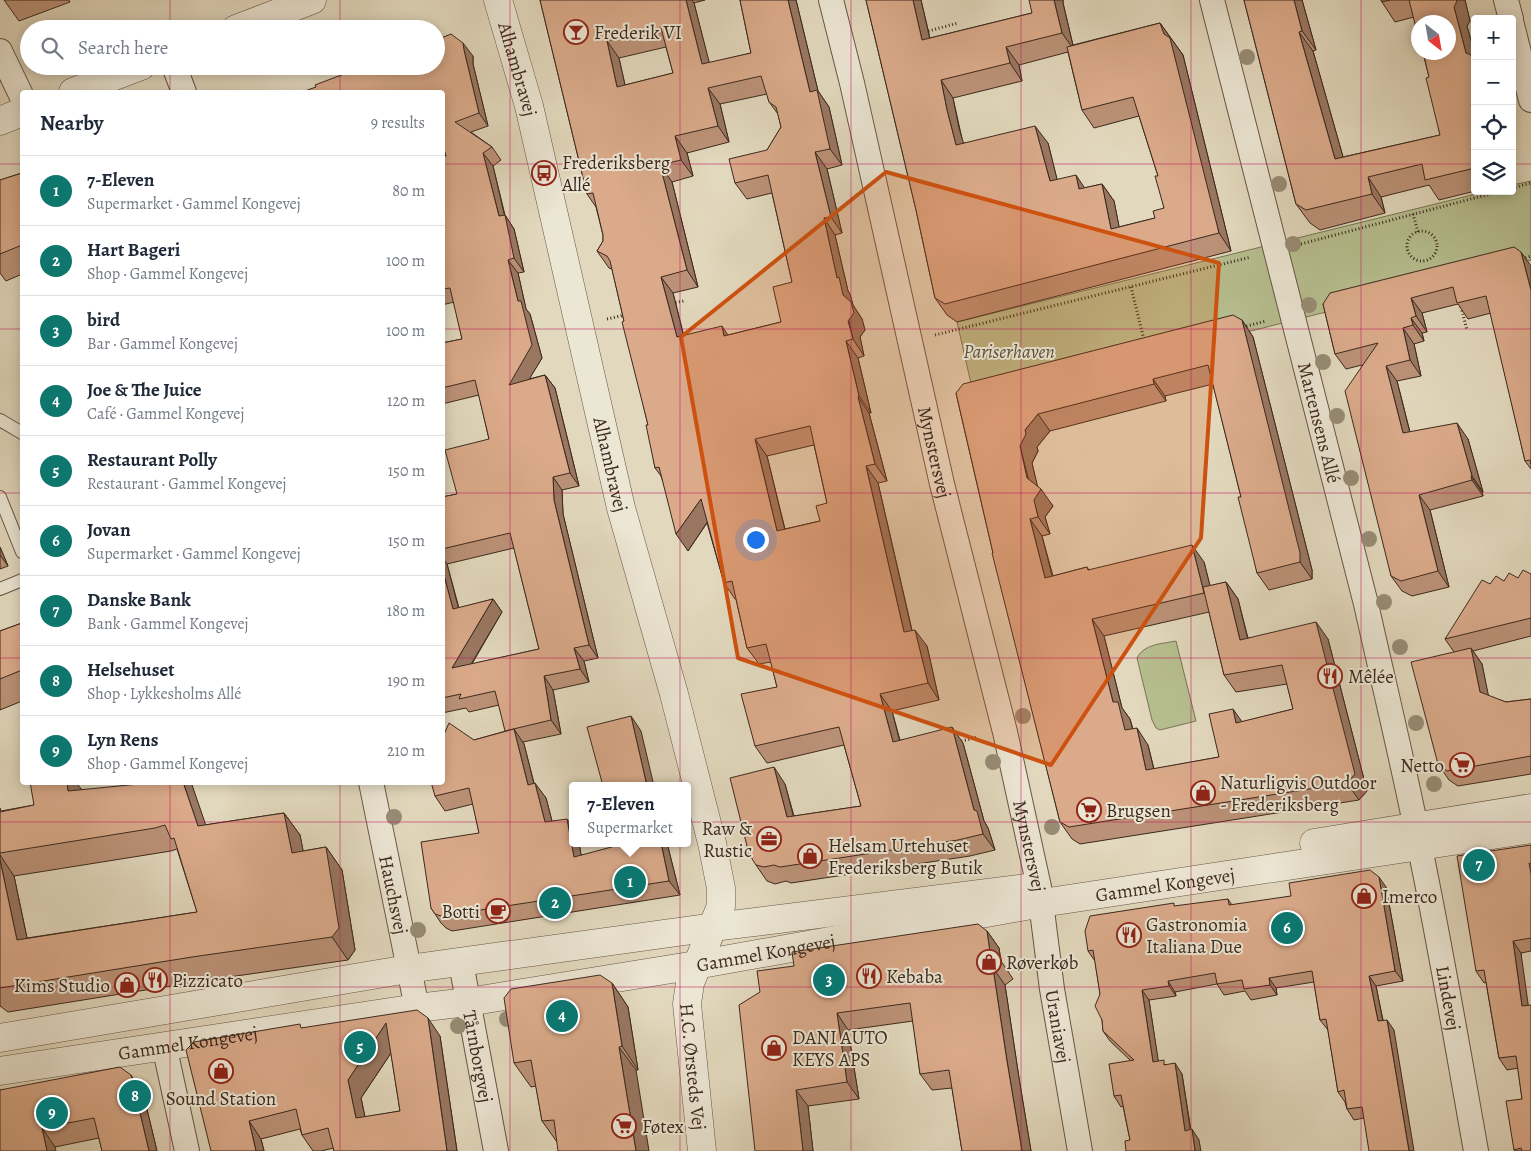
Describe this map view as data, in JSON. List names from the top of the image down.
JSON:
{
  "streets": {
    "street": [
      "Alhambravej",
      "Martensens Allé",
      "Mynstersvej",
      "Gammel Kongevej",
      "Hauchsvej",
      "Lindevej",
      "Uraniavej",
      "Tårnborgvej",
      "H.C. Ørsteds Vej"
    ]
  },
  "crossings": [
    ["Alhambravej", "Gammel Kongevej"],
    ["Alhambravej", "H.C. Ørsteds Vej"],
    ["Martensens Allé", "Gammel Kongevej"],
    ["Martensens Allé", "Lindevej"],
    ["Mynstersvej", "Gammel Kongevej"],
    ["Mynstersvej", "Uraniavej"],
    ["Gammel Kongevej", "Hauchsvej"],
    ["Gammel Kongevej", "Lindevej"],
    ["Gammel Kongevej", "Uraniavej"],
    ["Gammel Kongevej", "Tårnborgvej"],
    ["Gammel Kongevej", "H.C. Ørsteds Vej"]
  ],
  "parks": ["Pariserhaven"],
  "places": {
    "bar": ["Frederik VI"],
    "bus stop": ["Frederiksberg Allé"],
    "restaurant": [
      "Mêlée",
      "Gastronomia Italiana Due",
      "Kebaba",
      "Pizzicato"
    ],
    "supermarket": ["Netto", "Brugsen", "Føtex"],
    "shop": [
      "Naturligvis Outdoor - Frederiksberg",
      "Helsam Urtehuset Frederiksberg Butik",
      "Imerco",
      "Røverkøb",
      "Kims Studio",
      "DANI AUTO KEYS APS",
      "Sound Station"
    ],
    "office": ["Raw & Rustic"],
    "cafe": ["Botti"]
  },
  "north": "bottom right",
  "page": {
    "map_buttons": ["+", "−"],
    "search": "Search here",
    "heading": ["Nearby", "9 results"],
    "list": [
      {
        "mark": "1",
        "name": "7-Eleven",
        "note": "Supermarket · Gammel Kongevej",
        "value": "80 m"
      },
      {
        "mark": "2",
        "name": "Hart Bageri",
        "note": "Shop · Gammel Kongevej",
        "value": "100 m"
      },
      {
        "mark": "3",
        "name": "bird",
        "note": "Bar · Gammel Kongevej",
        "value": "100 m"
      },
      {
        "mark": "4",
        "name": "Joe & The Juice",
        "note": "Café · Gammel Kongevej",
        "value": "120 m"
      },
      {
        "mark": "5",
        "name": "Restaurant Polly",
        "note": "Restaurant · Gammel Kongevej",
        "value": "150 m"
      },
      {
        "mark": "6",
        "name": "Jovan",
        "note": "Supermarket · Gammel Kongevej",
        "value": "150 m"
      },
      {
        "mark": "7",
        "name": "Danske Bank",
        "note": "Bank · Gammel Kongevej",
        "value": "180 m"
      },
      {
        "mark": "8",
        "name": "Helsehuset",
        "note": "Shop · Lykkesholms Allé",
        "value": "190 m"
      },
      {
        "mark": "9",
        "name": "Lyn Rens",
        "note": "Shop · Gammel Kongevej",
        "value": "210 m"
      }
    ],
    "popup": ["7-Eleven", "Supermarket"],
    "pins": [
      "7",
      "1",
      "2",
      "6",
      "3",
      "4",
      "5",
      "8",
      "9"
    ]
  }
}
